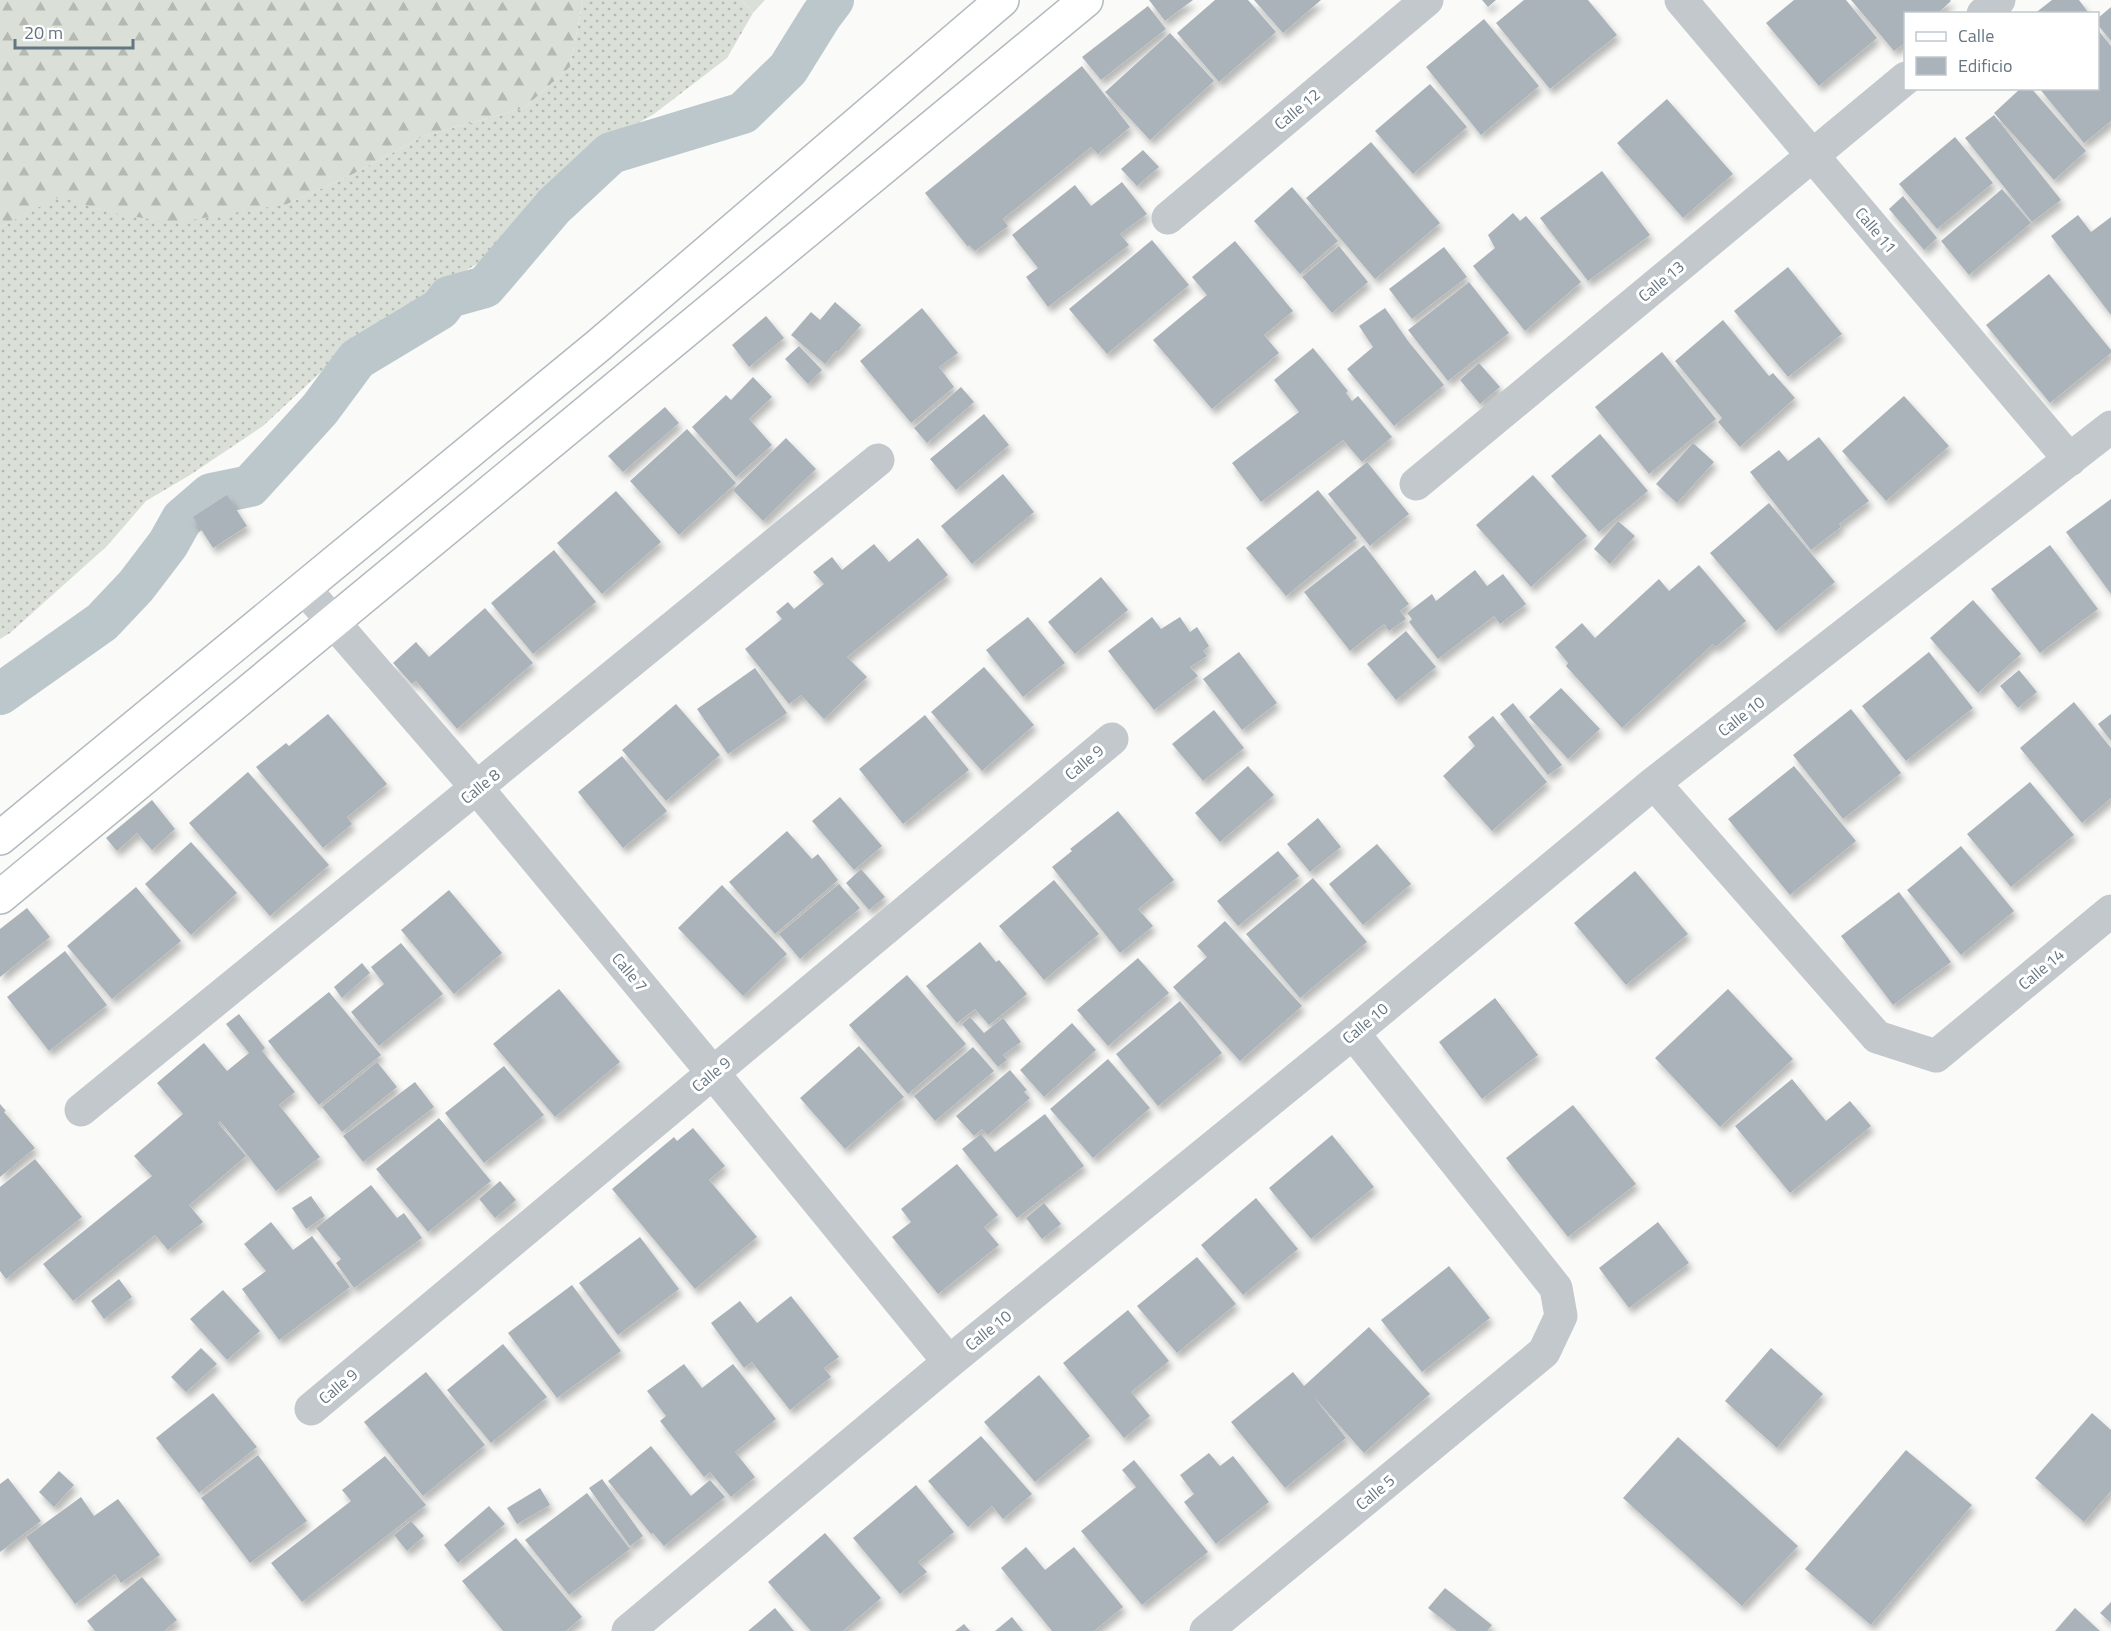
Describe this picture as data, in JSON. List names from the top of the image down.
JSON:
{
  "streets": {
    "street": [
      "Calle 12",
      "Calle 11",
      "Calle 13",
      "Calle 10",
      "Calle 9",
      "Calle 8",
      "Calle 14",
      "Calle 7",
      "Calle 5"
    ]
  },
  "crossings": [
    ["Calle 11", "Calle 13"],
    ["Calle 11", "Calle 10"],
    ["Calle 10", "Calle 14"],
    ["Calle 10", "Calle 7"],
    ["Calle 10", "Calle 5"],
    ["Calle 9", "Calle 7"],
    ["Calle 8", "Calle 7"]
  ],
  "legend": ["Calle", "Edificio"],
  "scale_bar": "20 m"
}
